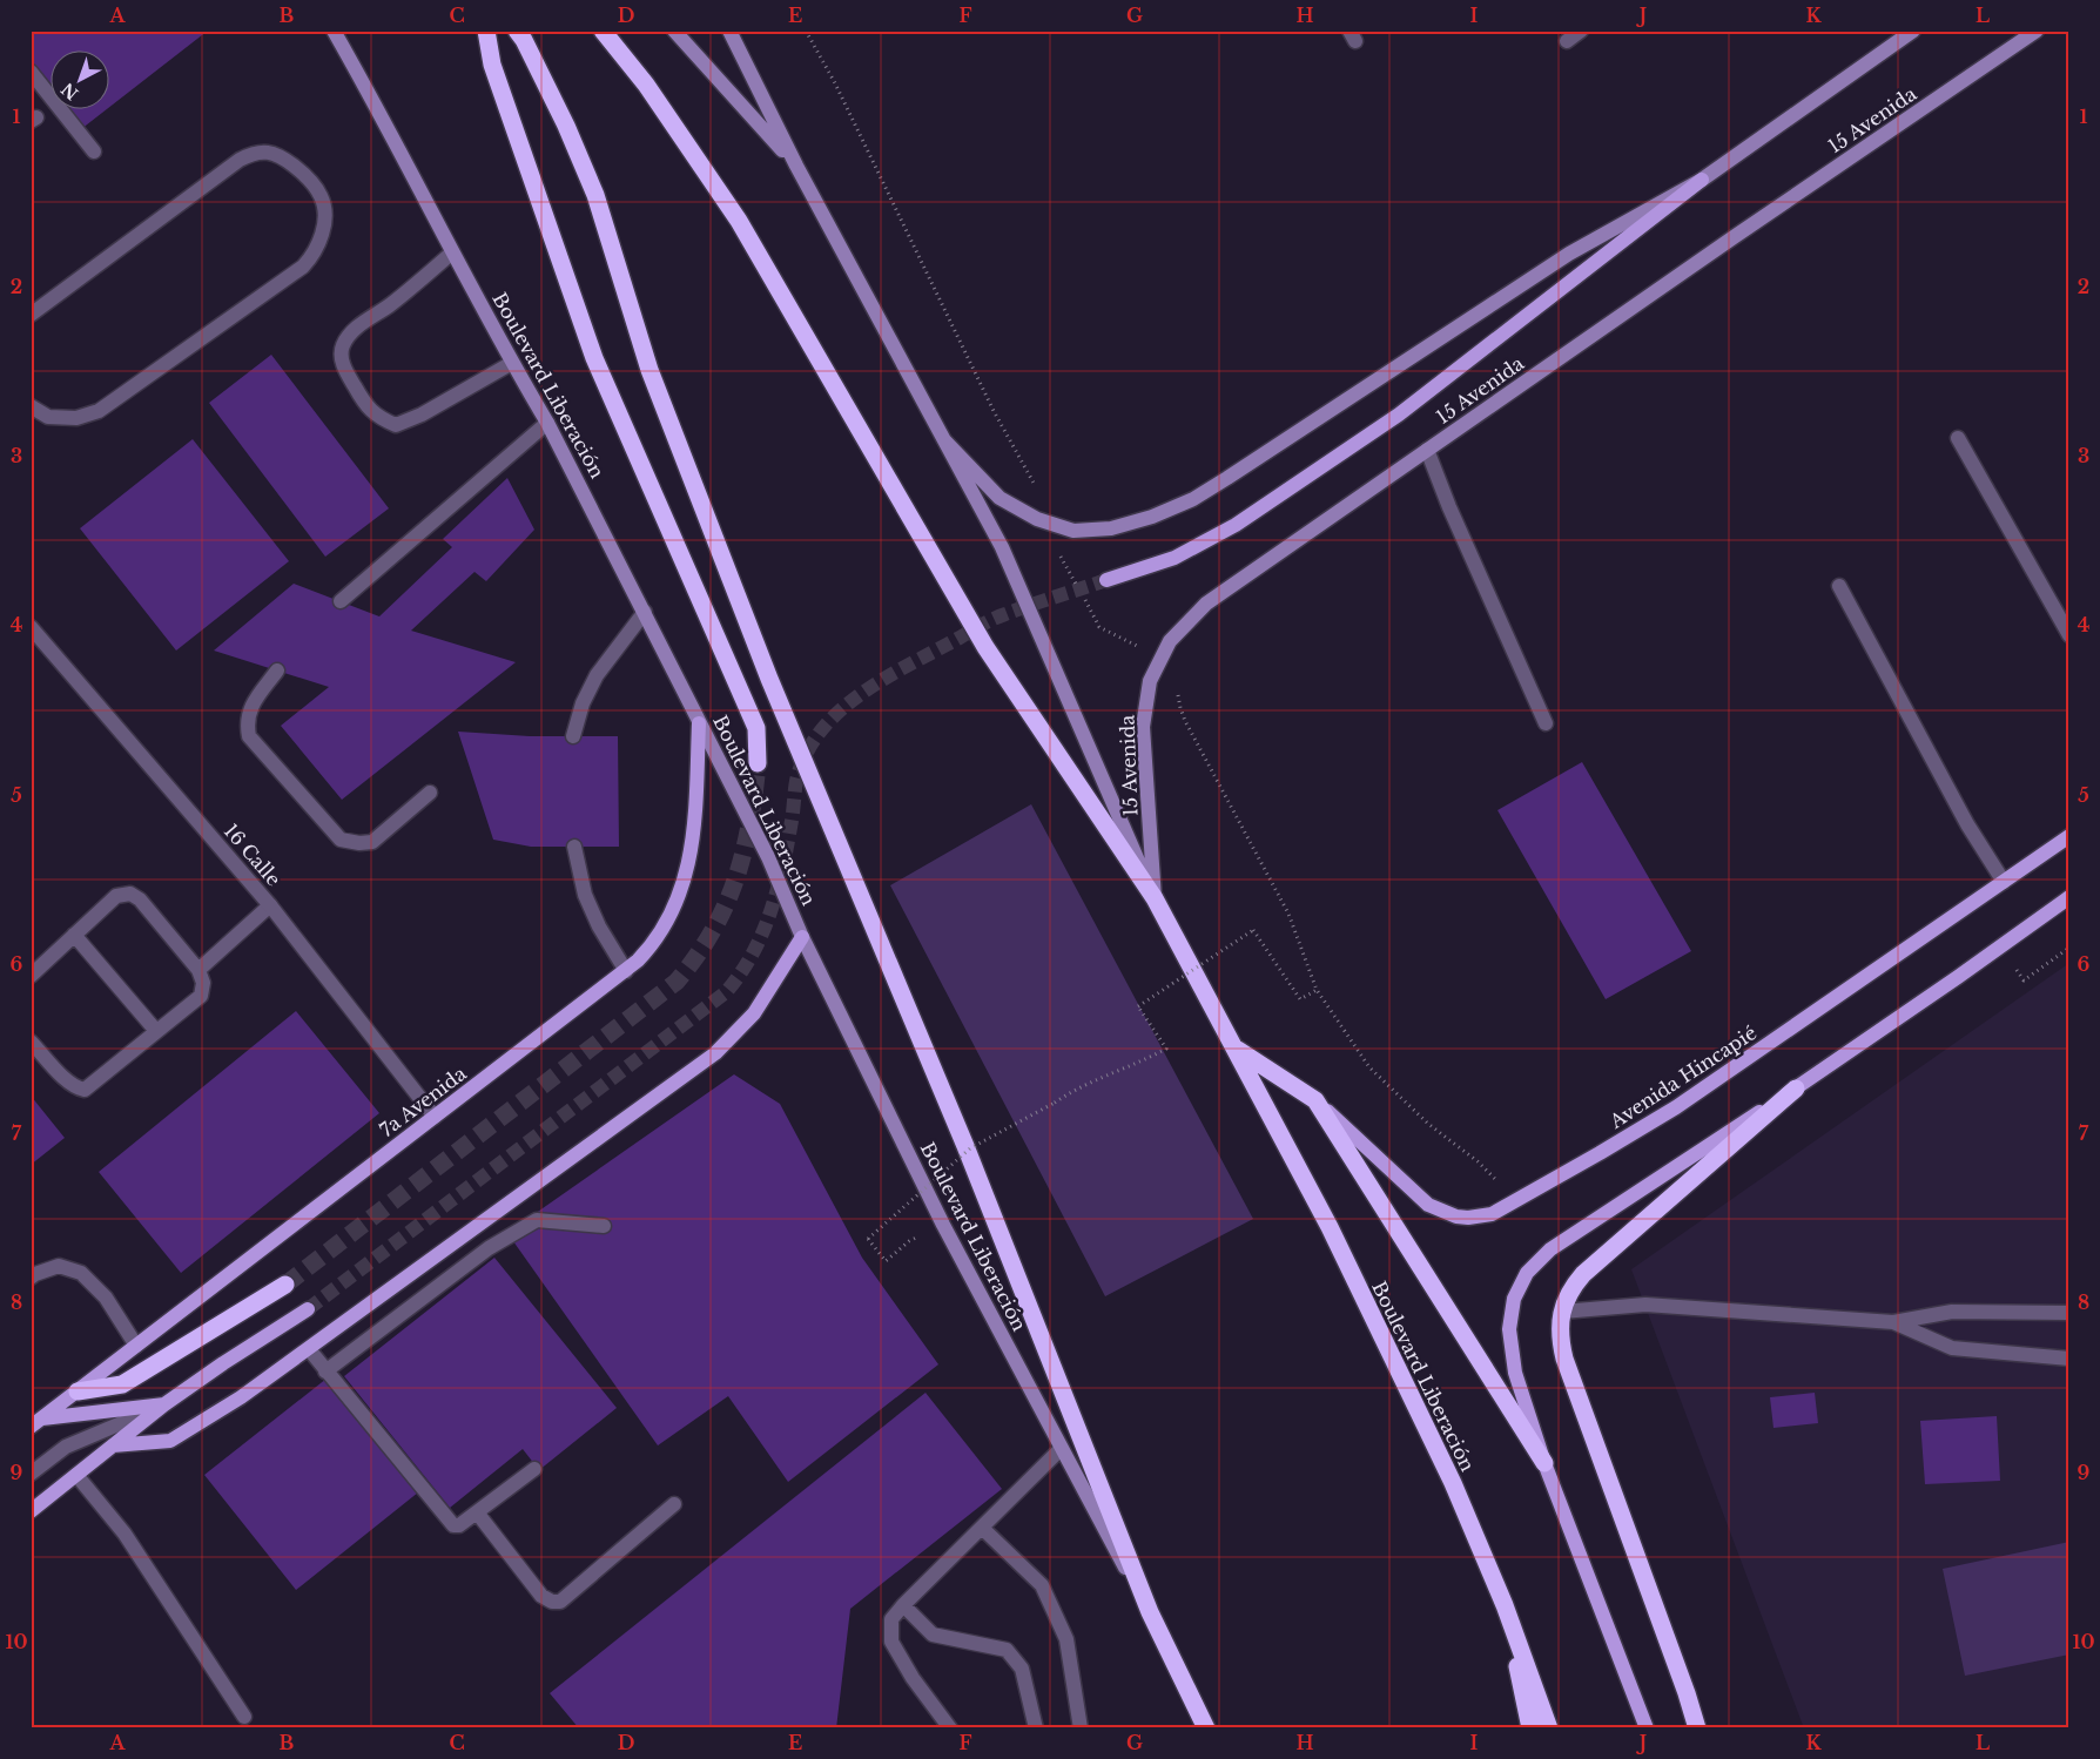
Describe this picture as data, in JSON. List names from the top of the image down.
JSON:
{
  "streets": {
    "highway": ["Boulevard Liberación"],
    "main road": ["15 Avenida", "Avenida Hincapié", "7a Avenida"],
    "street": ["16 Calle"]
  },
  "crossings": [
    ["15 Avenida", "Boulevard Liberación"],
    ["Boulevard Liberación", "7a Avenida"],
    ["16 Calle", "7a Avenida"]
  ],
  "north": "bottom left",
  "grid": {
    "columns": [
      "A",
      "B",
      "C",
      "D",
      "E",
      "F",
      "G",
      "H",
      "I",
      "J",
      "K",
      "L"
    ],
    "rows": [
      "1",
      "2",
      "3",
      "4",
      "5",
      "6",
      "7",
      "8",
      "9",
      "10"
    ]
  }
}
